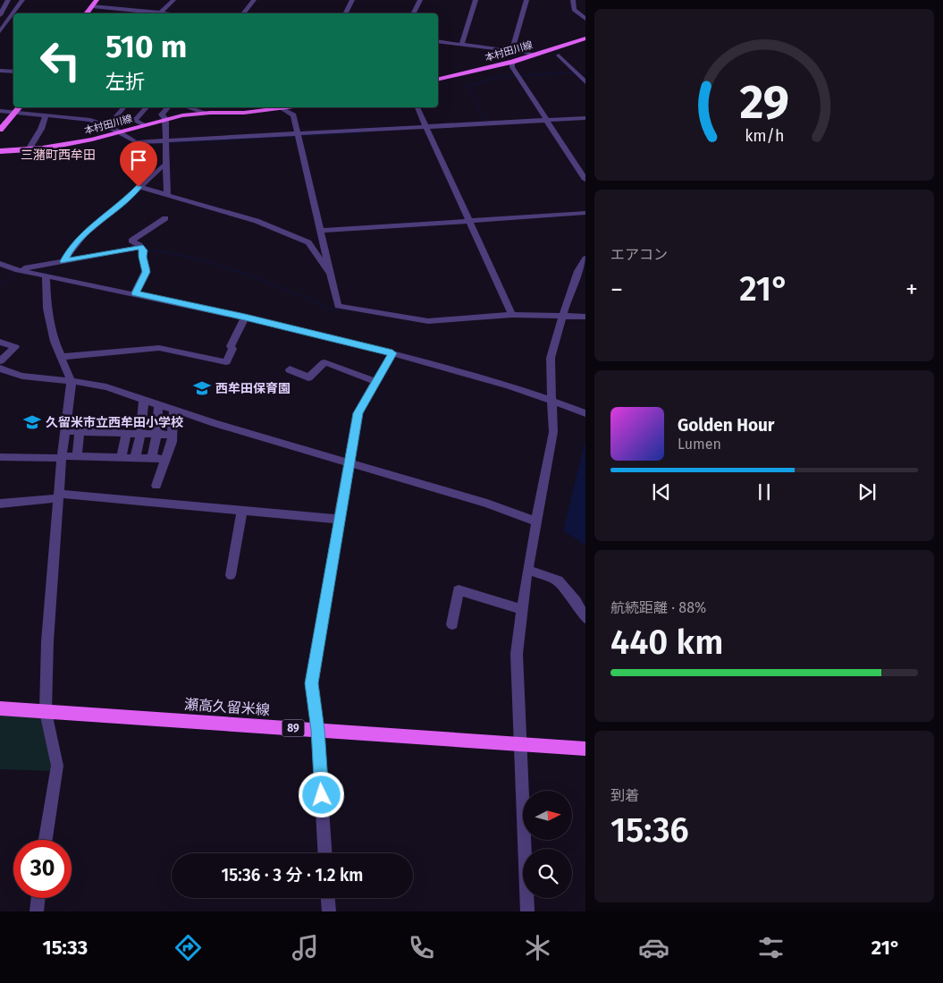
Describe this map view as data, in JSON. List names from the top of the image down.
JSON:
{
  "streets": {
    "main road": ["本村田川線", "瀬高久留米線", "89"]
  },
  "districts": ["三潴町西牟田"],
  "places": {
    "school or university": ["西牟田保育園", "久留米市立西牟田小学校"]
  },
  "north": "right",
  "page": {
    "turn": ["510 m", "左折"],
    "tile": [
      "エアコン",
      ["航続距離 · 88%", "440 km"],
      ["到着", "15:36"]
    ],
    "heat": ["−", "21°", "+"],
    "song": ["Golden Hour", "Lumen"],
    "limit": "30",
    "trip": "15:36 · 3 分 · 1.2 km",
    "tabs": ["15:33", "21°"],
    "gauge": ["29", "km/h"]
  }
}
